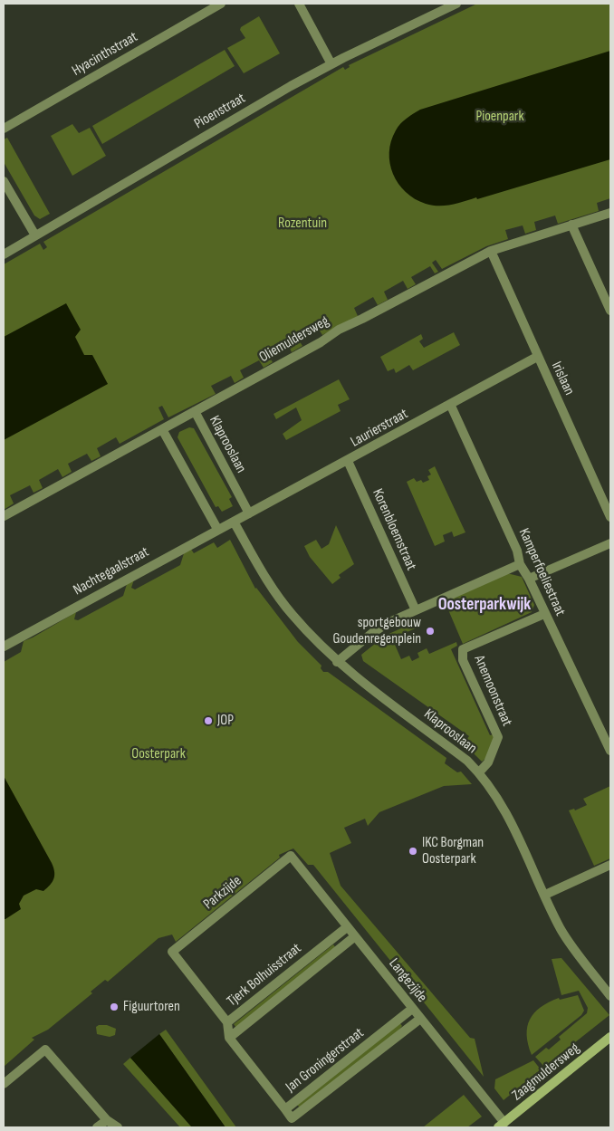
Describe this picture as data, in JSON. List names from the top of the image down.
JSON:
{
  "streets": {
    "street": [
      "Hyacinthstraat",
      "Pioenstraat",
      "Oliemuldersweg",
      "Irislaan",
      "Laurierstraat",
      "Klaprooslaan",
      "Korenbloemstraat",
      "Nachtegaalstraat",
      "Kamperfoeliestraat",
      "Anemoonstraat",
      "Parkzijde",
      "Tjerk Bolhuisstraat",
      "Langezijde",
      "Jan Groningerstraat",
      "Zaagmuldersweg"
    ]
  },
  "crossings": [
    ["Oliemuldersweg", "Irislaan"],
    ["Oliemuldersweg", "Klaprooslaan"],
    ["Irislaan", "Laurierstraat"],
    ["Laurierstraat", "Klaprooslaan"],
    ["Laurierstraat", "Korenbloemstraat"],
    ["Laurierstraat", "Nachtegaalstraat"],
    ["Laurierstraat", "Kamperfoeliestraat"],
    ["Klaprooslaan", "Nachtegaalstraat"],
    ["Klaprooslaan", "Anemoonstraat"],
    ["Kamperfoeliestraat", "Anemoonstraat"],
    ["Parkzijde", "Tjerk Bolhuisstraat"],
    ["Parkzijde", "Langezijde"],
    ["Tjerk Bolhuisstraat", "Langezijde"],
    ["Langezijde", "Jan Groningerstraat"],
    ["Langezijde", "Zaagmuldersweg"]
  ],
  "districts": ["Oosterparkwijk"],
  "parks": ["Pioenpark", "Rozentuin", "Oosterpark"],
  "places": [
    "sportgebouw Goudenregenplein",
    "JOP",
    "IKC Borgman Oosterpark",
    "Figuurtoren"
  ]
}
